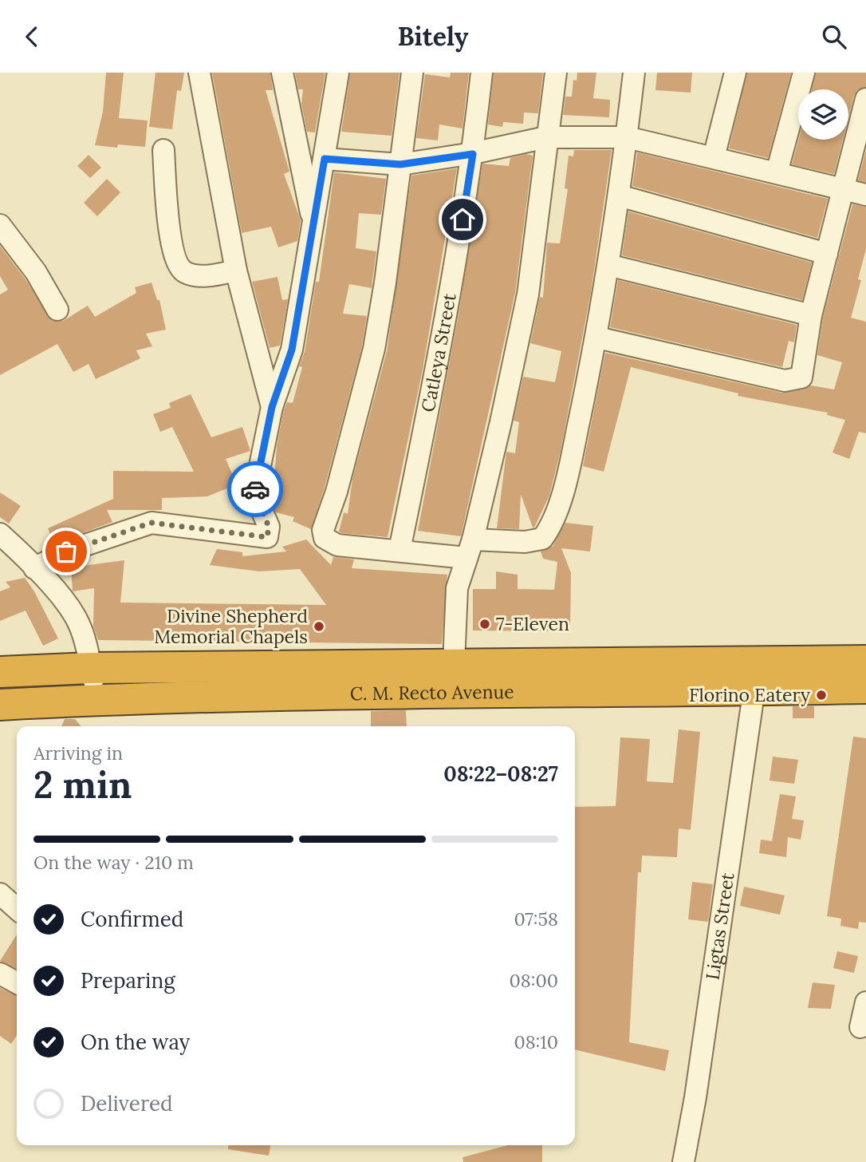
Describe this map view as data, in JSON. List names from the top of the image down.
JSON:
{
  "streets": {
    "highway": ["C. M. Recto Avenue"],
    "street": ["Catleya Street", "Ligtas Street"]
  },
  "crossings": [
    ["C. M. Recto Avenue", "Ligtas Street"]
  ],
  "places": ["7-Eleven", "Divine Shepherd Memorial Chapels", "Florino Eatery"],
  "page": {
    "header": "Bitely",
    "heading": ["2 min", "Arriving in", "08:22–08:27"],
    "bar": "On the way · 210 m",
    "list": [
      ["Confirmed", "07:58"],
      ["Preparing", "08:00"],
      ["On the way", "08:10"],
      "Delivered"
    ]
  }
}
